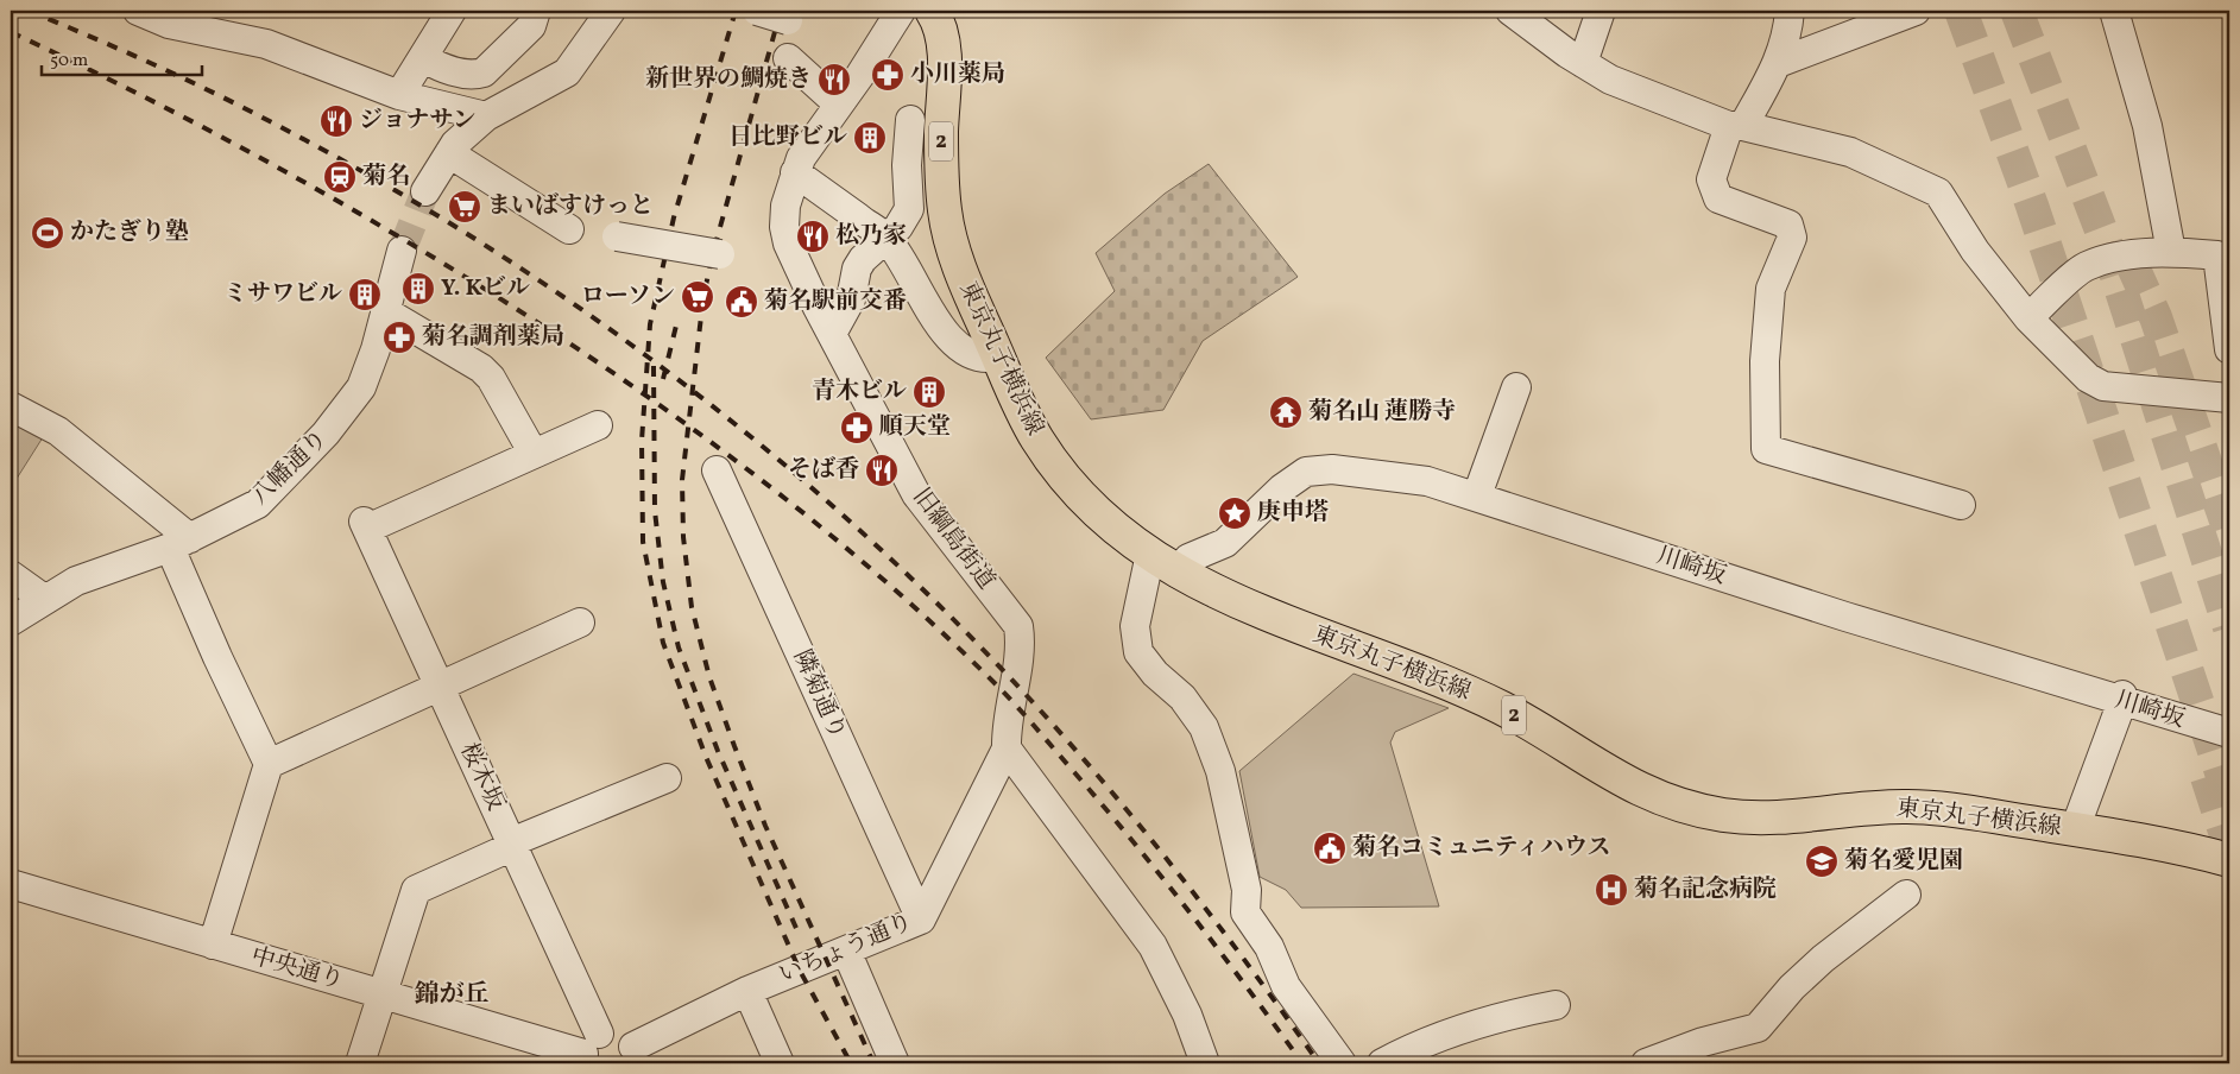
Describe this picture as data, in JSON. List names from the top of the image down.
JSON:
{
  "streets": {
    "main road": ["2", "東京丸子横浜線"],
    "street": [
      "八幡通り",
      "旧綱島街道",
      "川崎坂",
      "隣菊通り",
      "桜木坂",
      "いちょう通り",
      "中央通り"
    ]
  },
  "crossings": [
    ["東京丸子横浜線", "川崎坂"],
    ["旧綱島街道", "いちょう通り"],
    ["隣菊通り", "いちょう通り"],
    ["桜木坂", "中央通り"],
    ["いちょう通り", "中央通り"]
  ],
  "districts": ["錦が丘"],
  "places": {
    "pharmacy": ["小川薬局", "菊名調剤薬局", "順天堂"],
    "restaurant": [
      "新世界の鯛焼き",
      "ジョナサン",
      "松乃家",
      "そば香"
    ],
    "building": [
      "日比野ビル",
      "Y. Kビル",
      "ミサワビル",
      "青木ビル"
    ],
    "station": ["菊名"],
    "supermarket": ["まいばすけっと", "ローソン"],
    "sports": ["かたぎり塾"],
    "public building": ["菊名駅前交番", "菊名コミュニティハウス"],
    "temple": ["菊名山 蓮勝寺"],
    "place": ["庚申塔"],
    "school or university": ["菊名愛児園"],
    "hospital": ["菊名記念病院"]
  },
  "scale_bar": "50 m"
}
